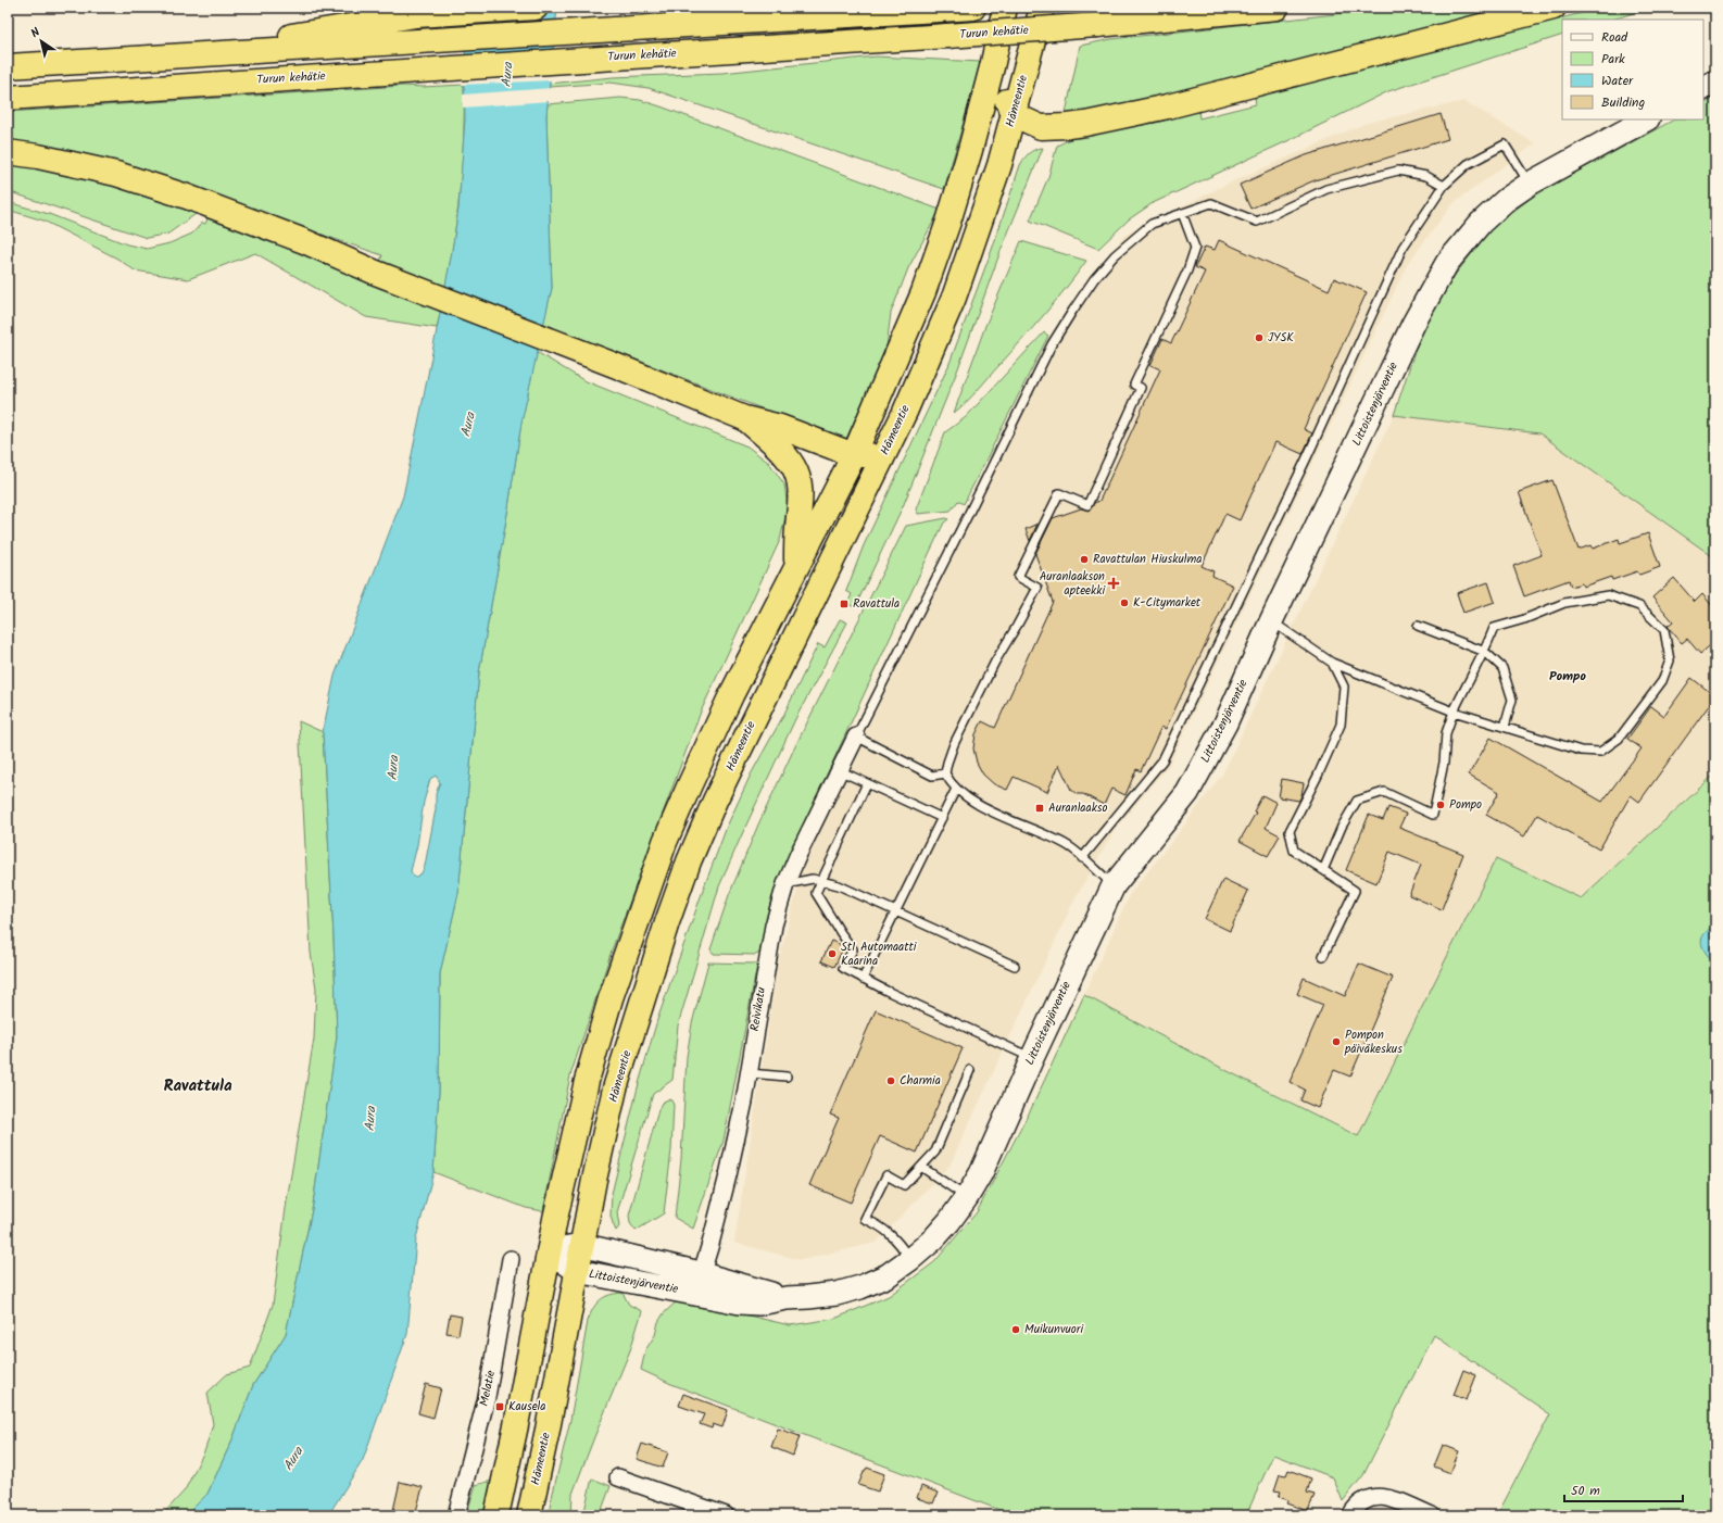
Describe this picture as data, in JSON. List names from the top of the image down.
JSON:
{
  "streets": {
    "highway": ["Turun kehätie", "Hämeentie"],
    "street": ["Littoistenjärventie", "Reivikatu", "Melatie"]
  },
  "crossings": [
    ["Hämeentie", "Littoistenjärventie"],
    ["Littoistenjärventie", "Reivikatu"]
  ],
  "districts": ["Pompo", "Ravattula"],
  "water": ["Aura"],
  "places": {
    "other": [
      "JYSK",
      "Ravattulan Hiuskulma",
      "K-Citymarket",
      "Pompo",
      "St1 Automaatti Kaarina",
      "Pompon päiväkeskus",
      "Charmia",
      "Muikunvuori"
    ],
    "health": ["Auranlaakson apteekki"],
    "transit": ["Ravattula", "Auranlaakso", "Kausela"]
  },
  "legend": [
    "Road",
    "Park",
    "Water",
    "Building"
  ],
  "scale_bar": "50 m",
  "north": "top left"
}
